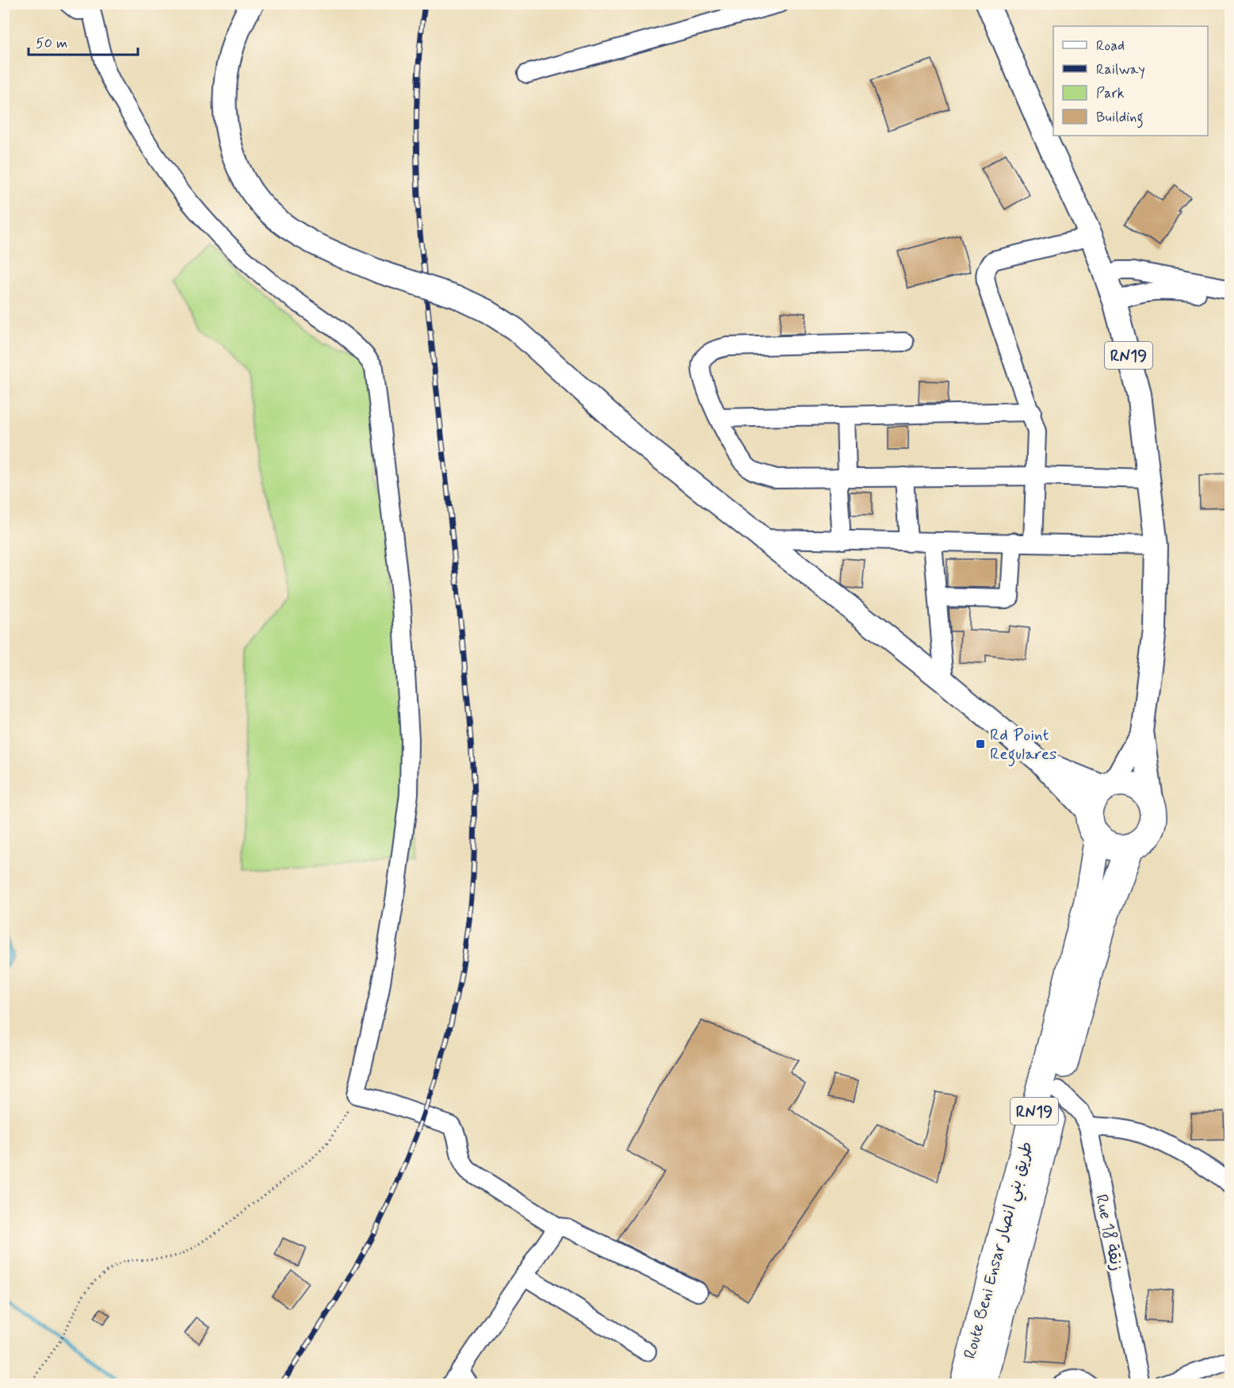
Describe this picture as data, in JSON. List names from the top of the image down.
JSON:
{
  "streets": {
    "highway": ["RN19", "Route Beni Ensar طريق بني انصار"],
    "street": ["Rue 18 زنقة"]
  },
  "crossings": [
    ["RN19", "Route Beni Ensar طريق بني انصار"],
    ["Rue 18 زنقة", "Route Beni Ensar طريق بني انصار"]
  ],
  "places": {
    "transit": ["Rd Point Regulares"]
  },
  "legend": [
    "Road",
    "Railway",
    "Park",
    "Building"
  ],
  "scale_bar": "50 m"
}
